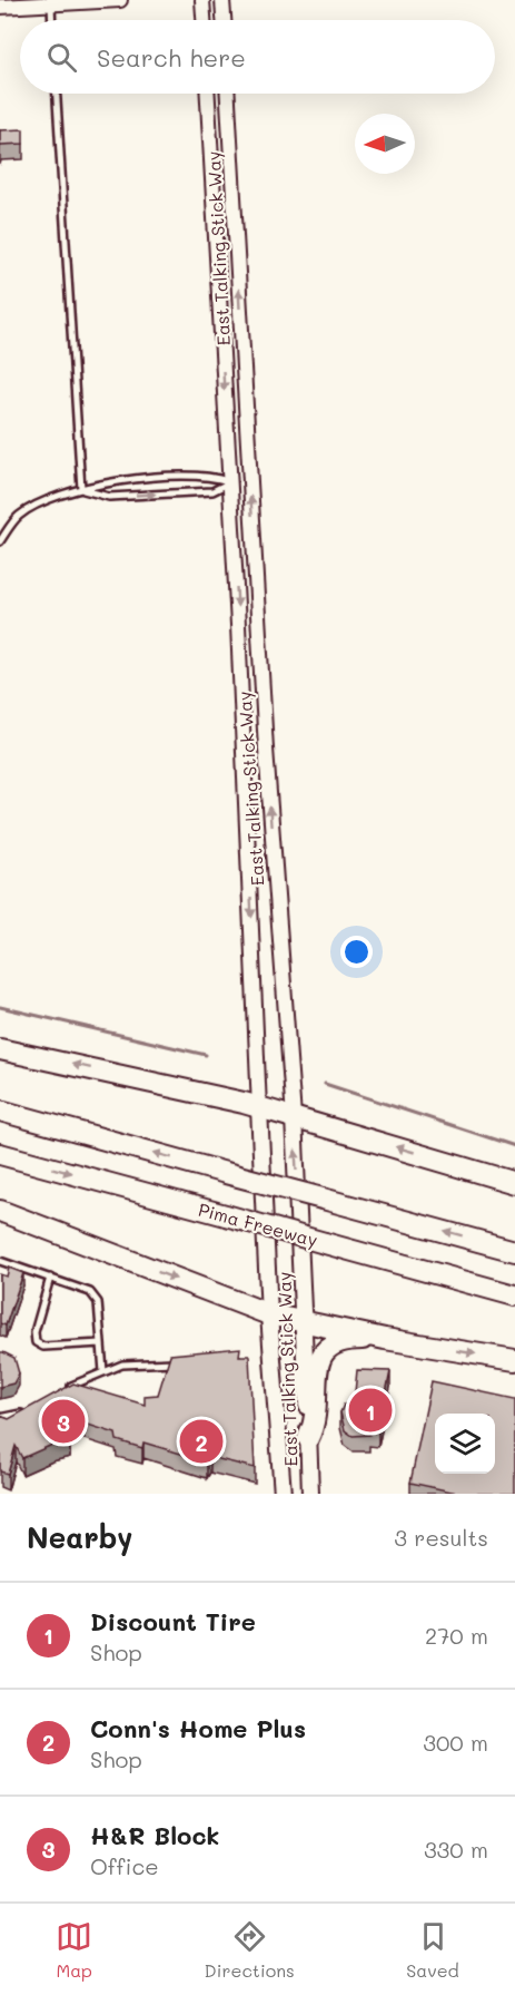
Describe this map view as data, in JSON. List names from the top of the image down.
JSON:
{
  "streets": {
    "highway": ["Pima Freeway"],
    "main road": ["East Talking Stick Way"]
  },
  "north": "left",
  "page": {
    "search": "Search here",
    "pins": ["1", "3", "2"],
    "heading": ["Nearby", "3 results"],
    "list": [
      {
        "mark": "1",
        "name": "Discount Tire",
        "note": "Shop",
        "value": "270 m"
      },
      {
        "mark": "2",
        "name": "Conn's Home Plus",
        "note": "Shop",
        "value": "300 m"
      },
      {
        "mark": "3",
        "name": "H&R Block",
        "note": "Office",
        "value": "330 m"
      }
    ],
    "nav": ["Map", "Directions", "Saved"]
  }
}
